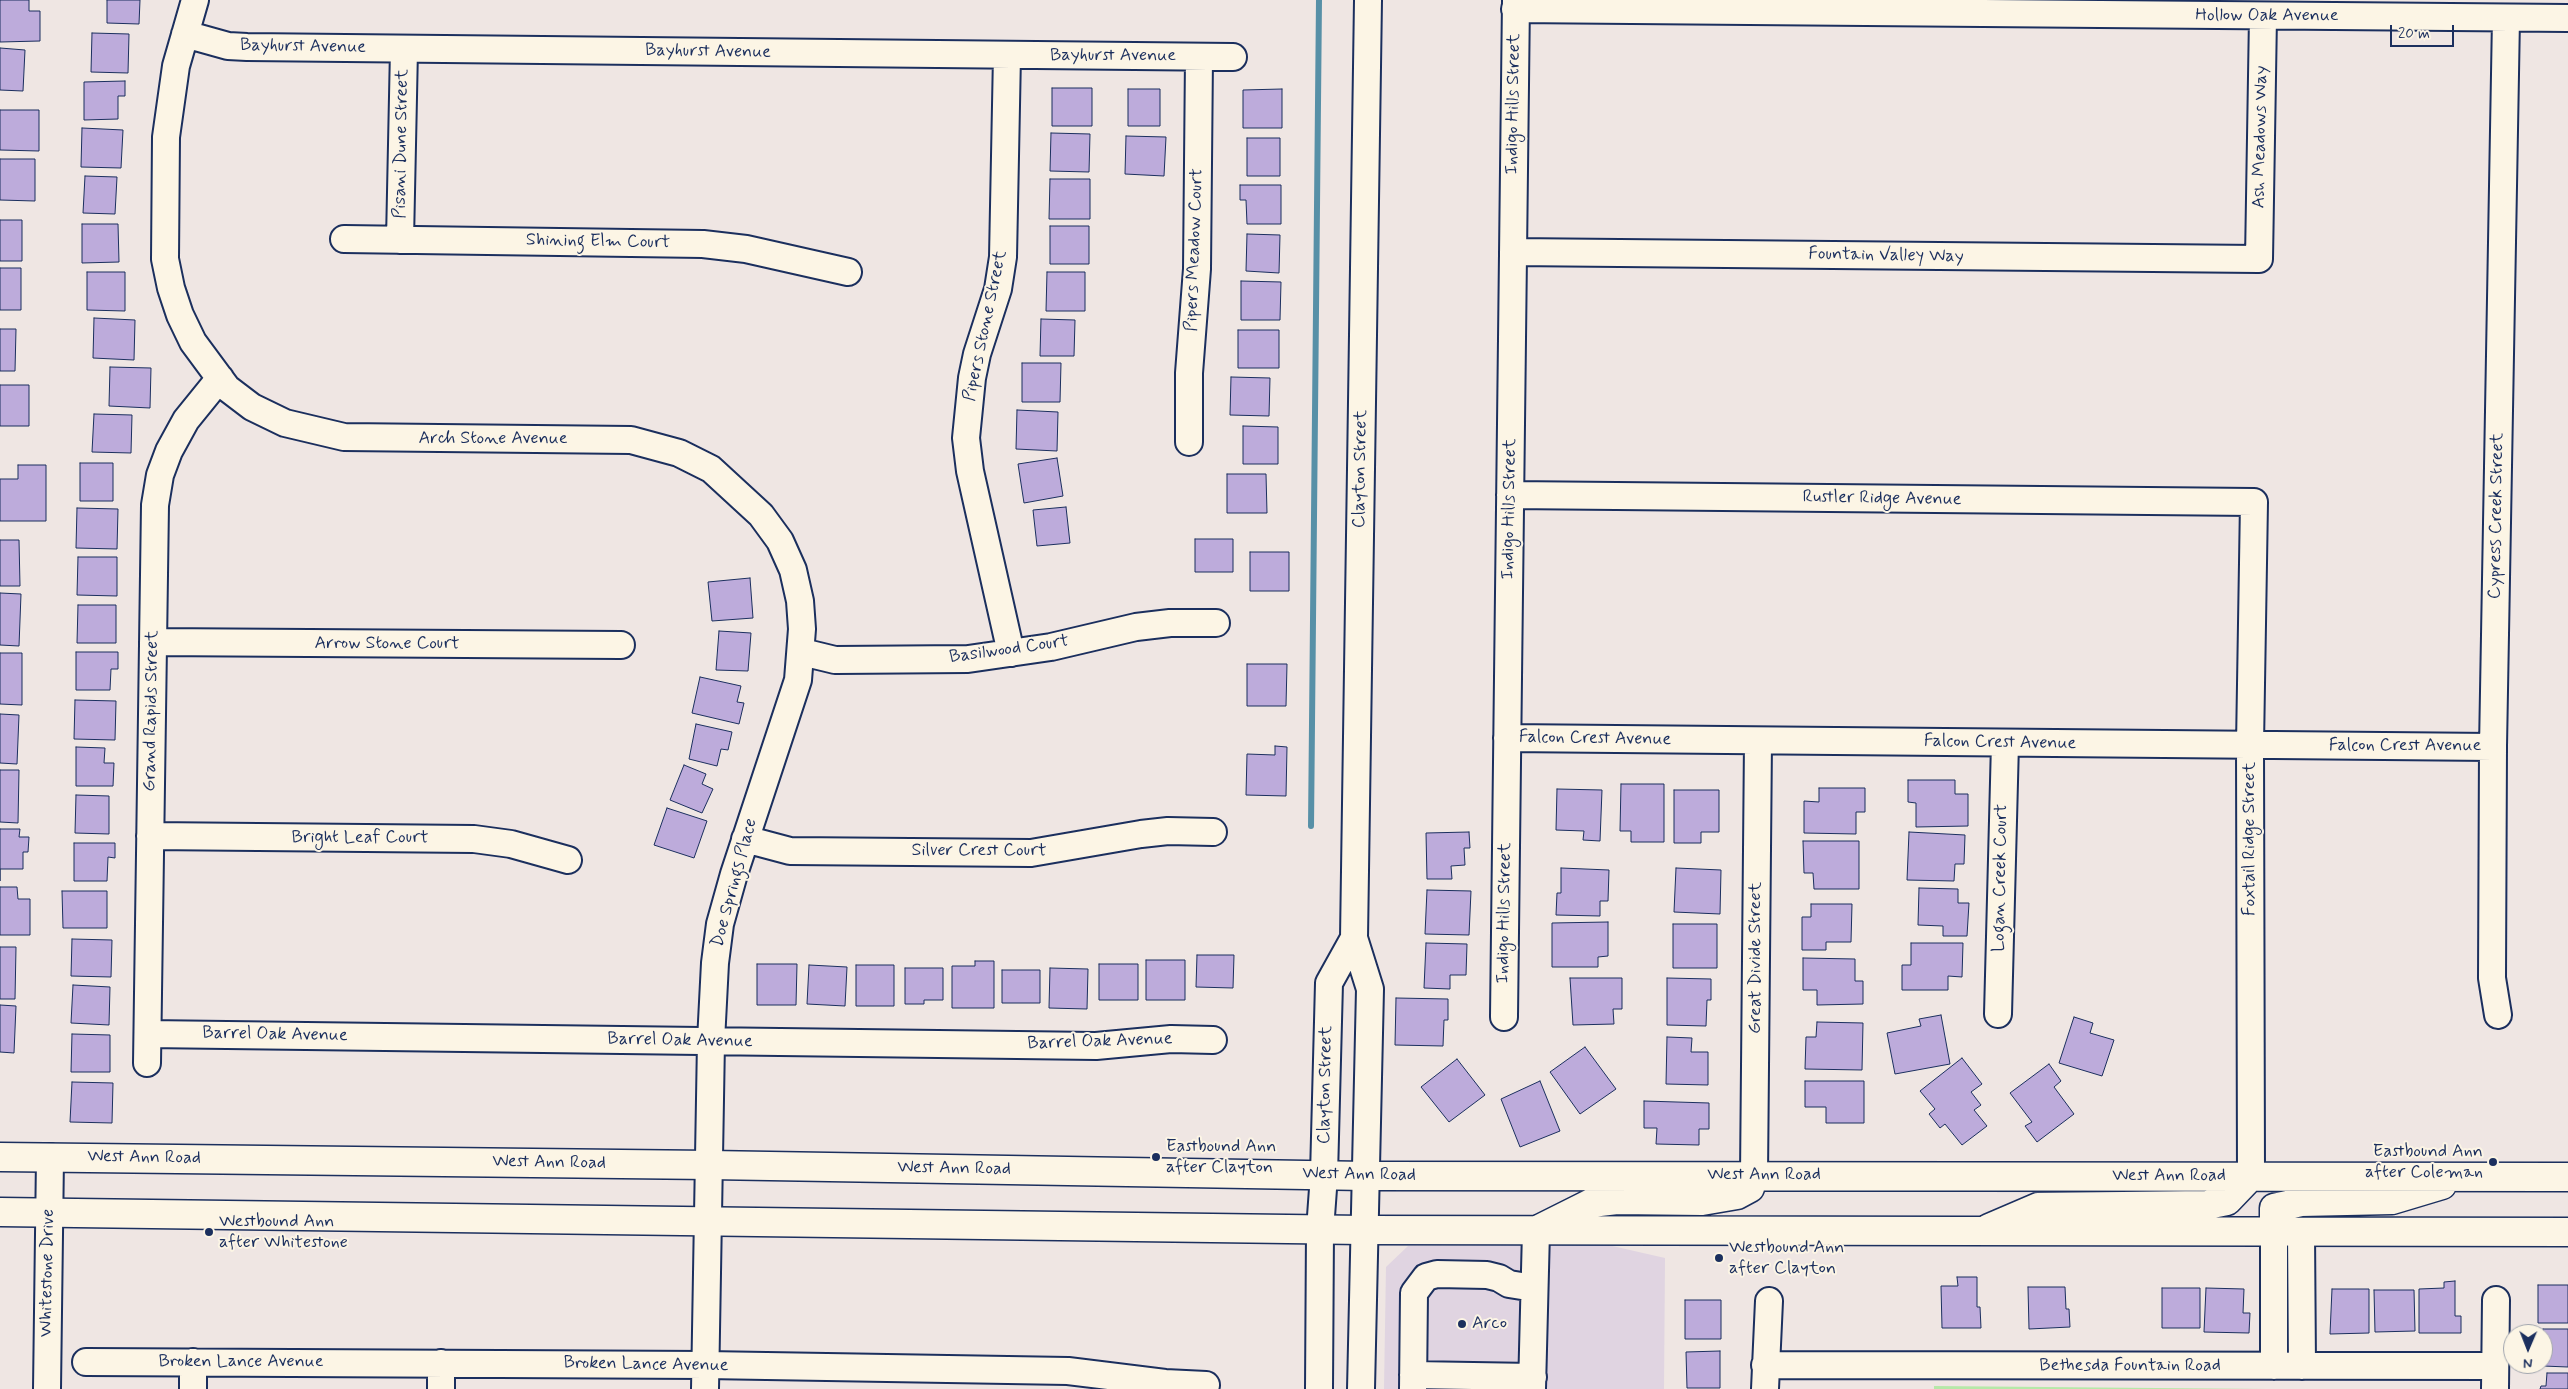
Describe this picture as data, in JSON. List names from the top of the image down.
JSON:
{
  "streets": {
    "main road": ["West Ann Road"],
    "street": [
      "Hollow Oak Avenue",
      "Bayhurst Avenue",
      "Indigo Hills Street",
      "Ash Meadows Way",
      "Pisani Dune Street",
      "Shining Elm Court",
      "Pipers Meadow Court",
      "Fountain Valley Way",
      "Pipers Stone Street",
      "Arch Stone Avenue",
      "Clayton Street",
      "Rustler Ridge Avenue",
      "Cypress Creek Street",
      "Arrow Stone Court",
      "Basilwood Court",
      "Grand Rapids Street",
      "Falcon Crest Avenue",
      "Bright Leaf Court",
      "Foxtail Ridge Street",
      "Silver Crest Court",
      "Logan Creek Court",
      "Doe Springs Place",
      "Great Divide Street",
      "Barrel Oak Avenue",
      "Whitestone Drive",
      "Broken Lance Avenue",
      "Bethesda Fountain Road"
    ]
  },
  "crossings": [
    ["Hollow Oak Avenue", "Indigo Hills Street"],
    ["Hollow Oak Avenue", "Ash Meadows Way"],
    ["Hollow Oak Avenue", "Cypress Creek Street"],
    ["Bayhurst Avenue", "Pisani Dune Street"],
    ["Bayhurst Avenue", "Pipers Meadow Court"],
    ["Bayhurst Avenue", "Pipers Stone Street"],
    ["Bayhurst Avenue", "Arch Stone Avenue"],
    ["Indigo Hills Street", "Fountain Valley Way"],
    ["Indigo Hills Street", "Rustler Ridge Avenue"],
    ["Indigo Hills Street", "Falcon Crest Avenue"],
    ["Ash Meadows Way", "Fountain Valley Way"],
    ["Pisani Dune Street", "Shining Elm Court"],
    ["Pipers Stone Street", "Basilwood Court"],
    ["Arch Stone Avenue", "Grand Rapids Street"],
    ["Arch Stone Avenue", "Doe Springs Place"],
    ["Clayton Street", "West Ann Road"],
    ["Rustler Ridge Avenue", "Foxtail Ridge Street"],
    ["Cypress Creek Street", "Falcon Crest Avenue"],
    ["Arrow Stone Court", "Grand Rapids Street"],
    ["Basilwood Court", "Doe Springs Place"],
    ["Grand Rapids Street", "Bright Leaf Court"],
    ["Grand Rapids Street", "Barrel Oak Avenue"],
    ["Falcon Crest Avenue", "Foxtail Ridge Street"],
    ["Falcon Crest Avenue", "Logan Creek Court"],
    ["Falcon Crest Avenue", "Great Divide Street"],
    ["Foxtail Ridge Street", "West Ann Road"],
    ["Silver Crest Court", "Doe Springs Place"],
    ["Doe Springs Place", "Barrel Oak Avenue"],
    ["Doe Springs Place", "West Ann Road"],
    ["Doe Springs Place", "Broken Lance Avenue"],
    ["Great Divide Street", "West Ann Road"],
    ["West Ann Road", "Whitestone Drive"]
  ],
  "places": [
    "Eastbound Ann after Clayton",
    "Eastbound Ann after Coleman",
    "Westbound Ann after Whitestone",
    "Westbound Ann after Clayton",
    "Arco"
  ],
  "scale_bar": "20 m",
  "north": "bottom"
}
